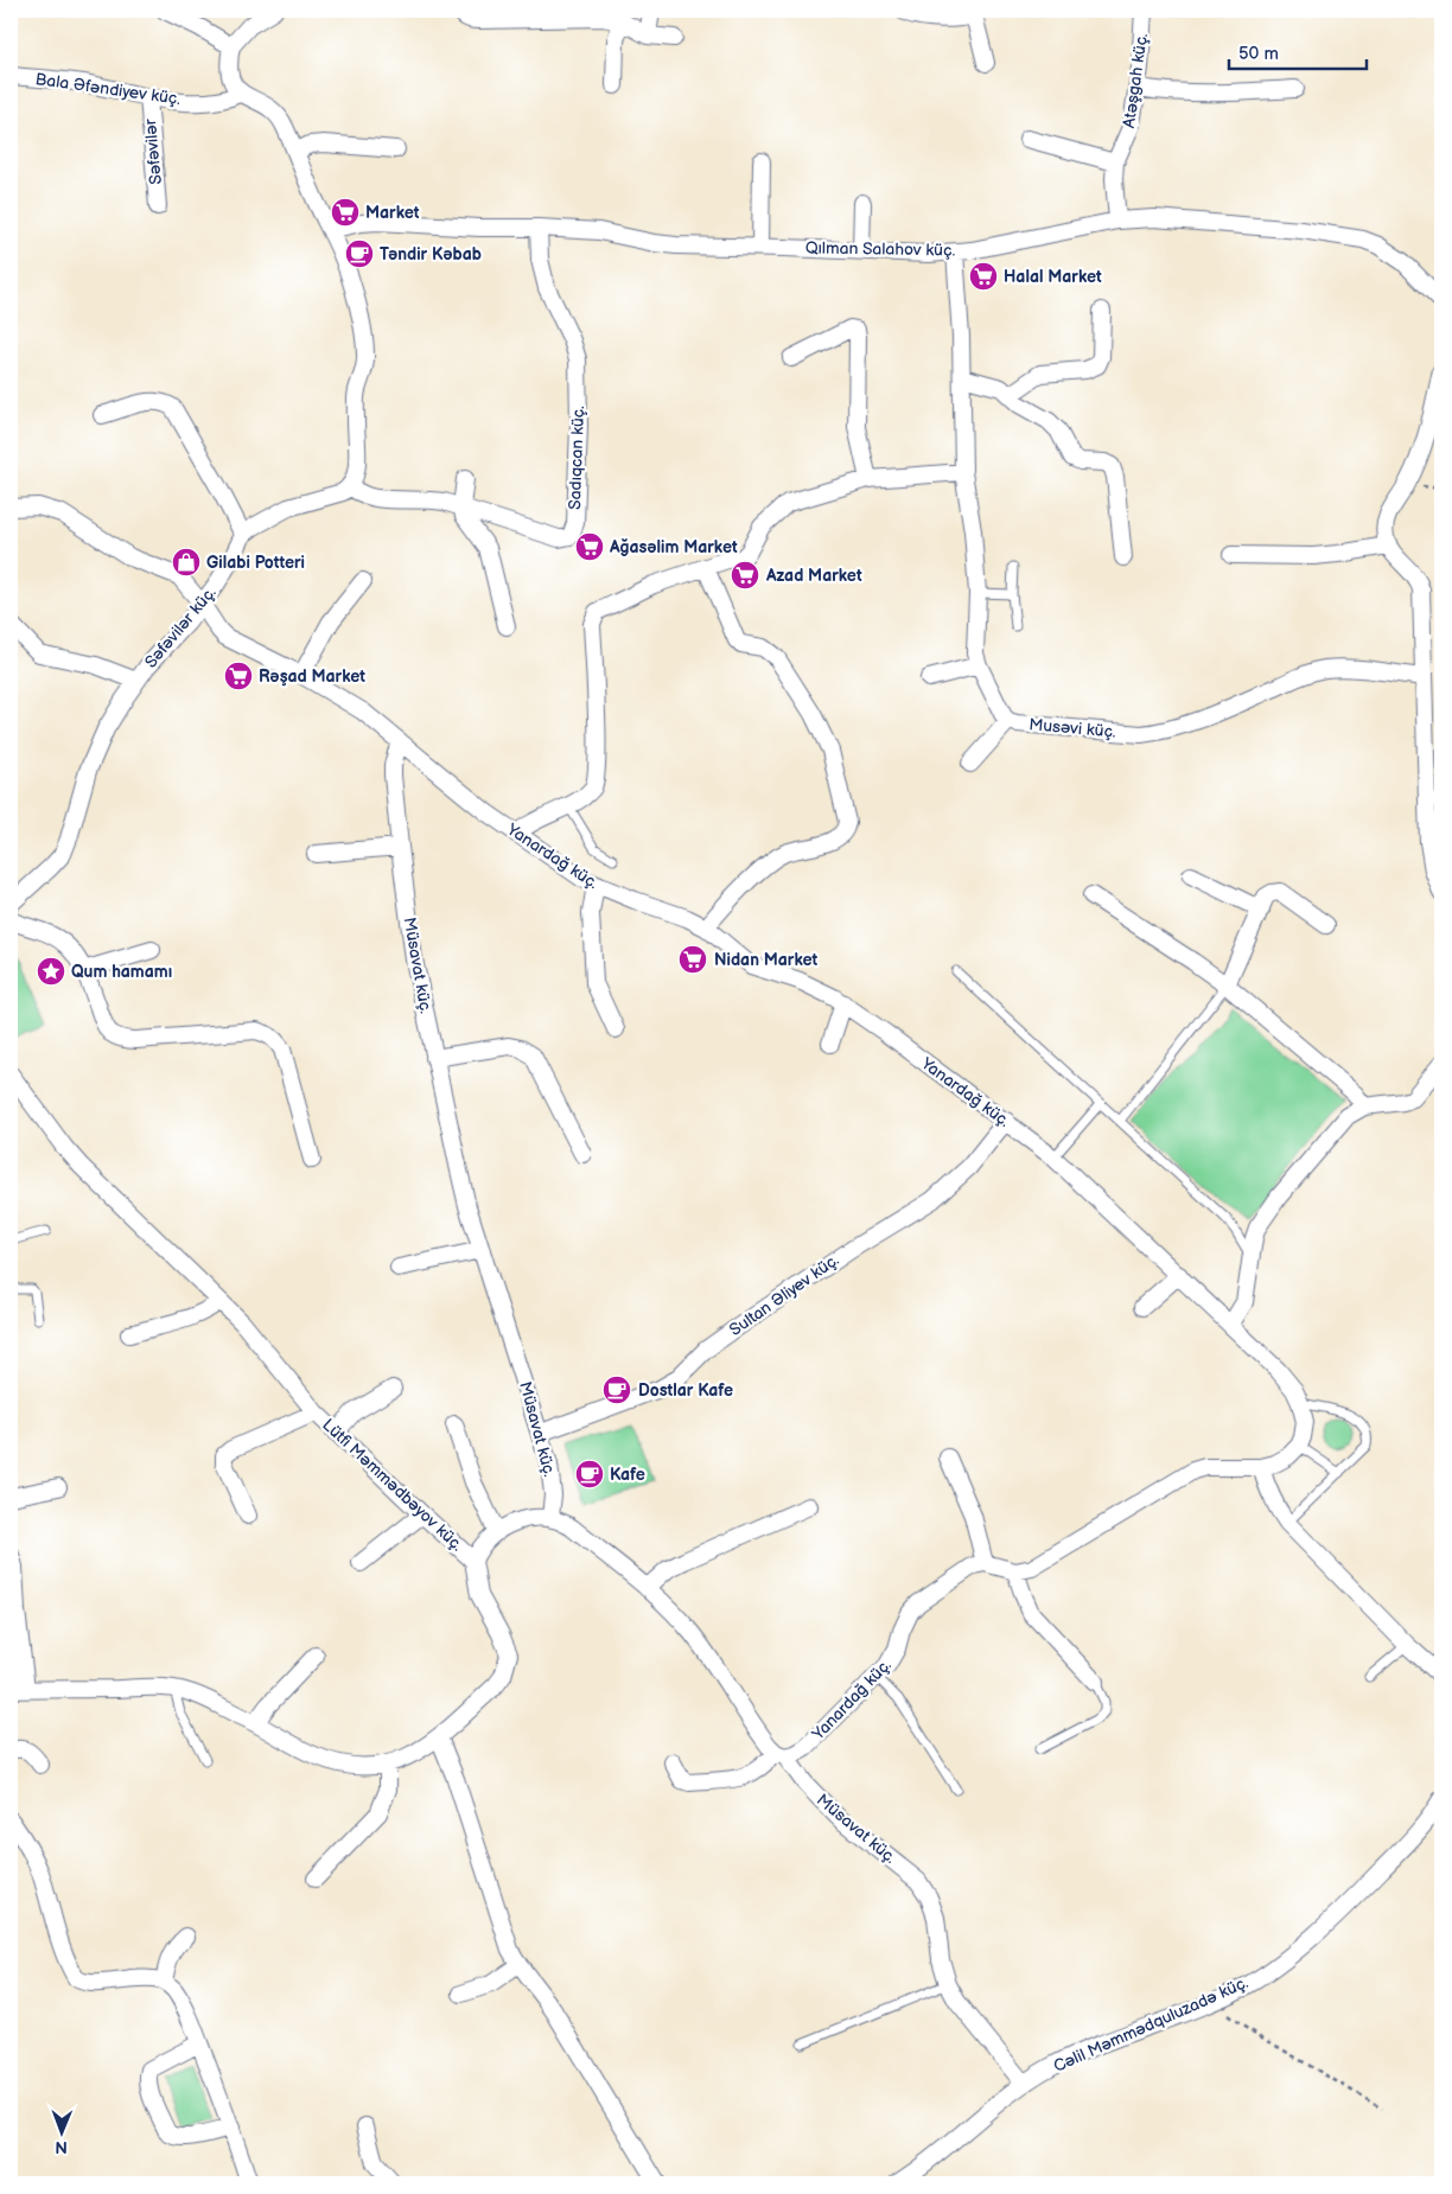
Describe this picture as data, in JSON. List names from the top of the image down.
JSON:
{
  "streets": {
    "street": [
      "Atəşgah küç.",
      "Bala Əfəndiyev küç.",
      "Səfəvilər",
      "Qılman Salahov küç.",
      "Sadıqcan küç.",
      "Səfəvilər küç.",
      "Musəvi küç.",
      "Yanardağ küç.",
      "Müsavat küç.",
      "Sultan Əliyev küç.",
      "Lütfi Məmmədbəyov küç.",
      "Cəlil Məmmədquluzadə küç."
    ]
  },
  "crossings": [
    ["Atəşgah küç.", "Qılman Salahov küç."],
    ["Bala Əfəndiyev küç.", "Səfəvilər"],
    ["Qılman Salahov küç.", "Sadıqcan küç."],
    ["Qılman Salahov küç.", "Musəvi küç."],
    ["Səfəvilər küç.", "Yanardağ küç."],
    ["Yanardağ küç.", "Müsavat küç."],
    ["Yanardağ küç.", "Sultan Əliyev küç."],
    ["Müsavat küç.", "Sultan Əliyev küç."],
    ["Müsavat küç.", "Cəlil Məmmədquluzadə küç."]
  ],
  "places": {
    "supermarket": [
      "Market",
      "Halal Market",
      "Ağasəlim Market",
      "Azad Market",
      "Rəşad Market",
      "Nidan Market"
    ],
    "cafe": ["Təndir Kəbab", "Dostlar Kafe", "Kafe"],
    "shop": ["Gilabi Potteri"],
    "place": ["Qum hamamı"]
  },
  "scale_bar": "50 m",
  "north": "bottom"
}
